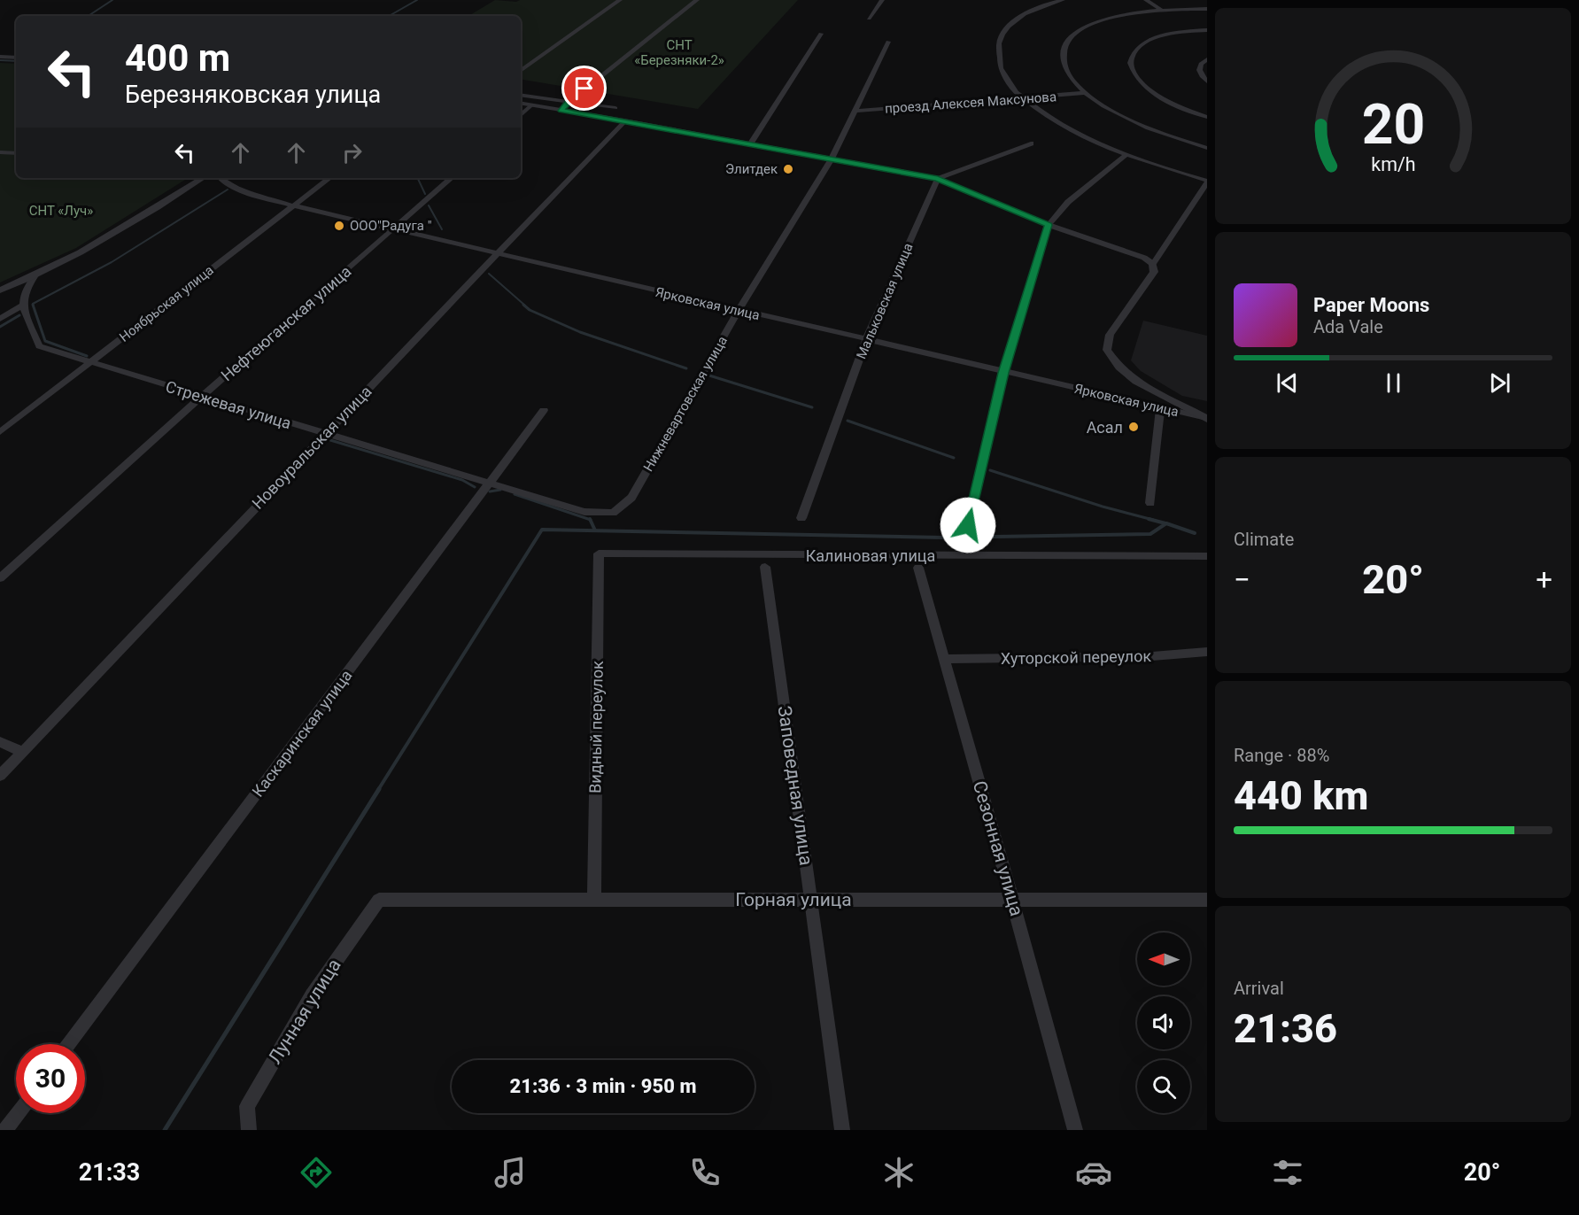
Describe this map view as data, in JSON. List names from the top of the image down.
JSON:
{
  "streets": {
    "street": [
      "проезд Алексея Максунова",
      "Мальковская улица",
      "Ноябрьская улица",
      "Ярковская улица",
      "Нефтеюганская улица",
      "Нижневартовская улица",
      "Стрежевая улица",
      "Новоуральская улица",
      "Калиновая улица",
      "Хуторской переулок",
      "Видный переулок",
      "Каскаринская улица",
      "Заповедная улица",
      "Сезонная улица",
      "Горная улица",
      "Лунная улица"
    ]
  },
  "crossings": [
    ["проезд Алексея Максунова", "Нижневартовская улица"],
    ["Мальковская улица", "Ярковская улица"],
    ["Ноябрьская улица", "Ярковская улица"],
    ["Ноябрьская улица", "Стрежевая улица"],
    ["Ярковская улица", "Нефтеюганская улица"],
    ["Ярковская улица", "Нижневартовская улица"],
    ["Ярковская улица", "Новоуральская улица"],
    ["Нефтеюганская улица", "Стрежевая улица"],
    ["Нижневартовская улица", "Стрежевая улица"],
    ["Стрежевая улица", "Новоуральская улица"],
    ["Стрежевая улица", "Каскаринская улица"],
    ["Калиновая улица", "Видный переулок"],
    ["Хуторской переулок", "Сезонная улица"],
    ["Видный переулок", "Горная улица"],
    ["Заповедная улица", "Горная улица"],
    ["Сезонная улица", "Горная улица"],
    ["Горная улица", "Лунная улица"]
  ],
  "parks": ["СНТ «Березняки-2»", "СНТ «Луч»"],
  "places": ["Элитдек", "ООО\"Радуга \"", "Асал"],
  "north": "left",
  "page": {
    "turn": ["400 m", "Березняковская улица"],
    "song": ["Paper Moons", "Ada Vale"],
    "tile": [
      "Climate",
      ["Range · 88%", "440 km"],
      ["Arrival", "21:36"]
    ],
    "heat": ["−", "20°", "+"],
    "limit": "30",
    "trip": "21:36 · 3 min · 950 m",
    "tabs": ["21:33", "20°"],
    "gauge": ["20", "km/h"]
  }
}
